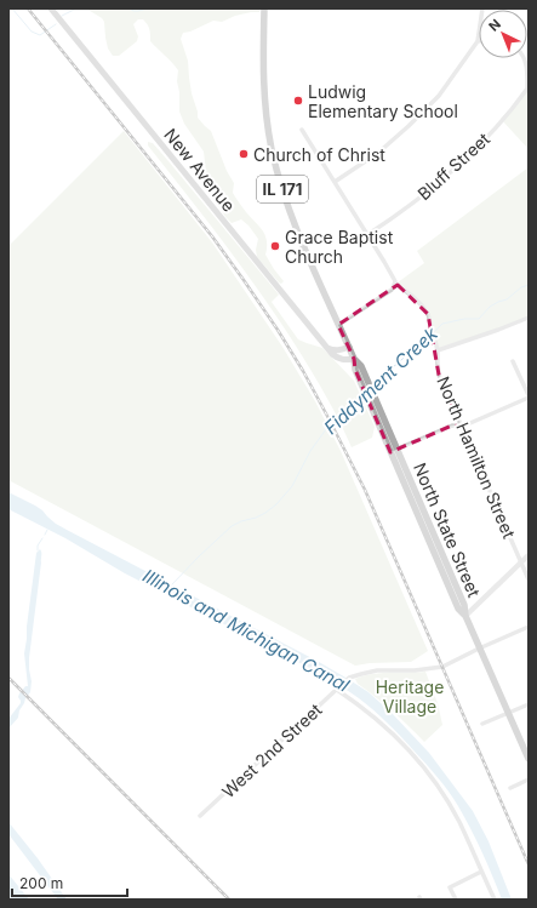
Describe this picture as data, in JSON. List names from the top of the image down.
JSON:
{
  "streets": {
    "main road": ["New Avenue", "IL 171", "North State Street"],
    "street": ["Bluff Street", "North Hamilton Street", "West 2nd Street"]
  },
  "crossings": [
    ["New Avenue", "North State Street"],
    ["IL 171", "North State Street"],
    ["IL 171", "West 2nd Street"]
  ],
  "water": ["Fiddyment Creek", "Illinois and Michigan Canal"],
  "parks": ["Heritage Village"],
  "places": ["Ludwig Elementary School", "Church of Christ", "Grace Baptist Church"],
  "scale_bar": "200 m",
  "north": "top left"
}
